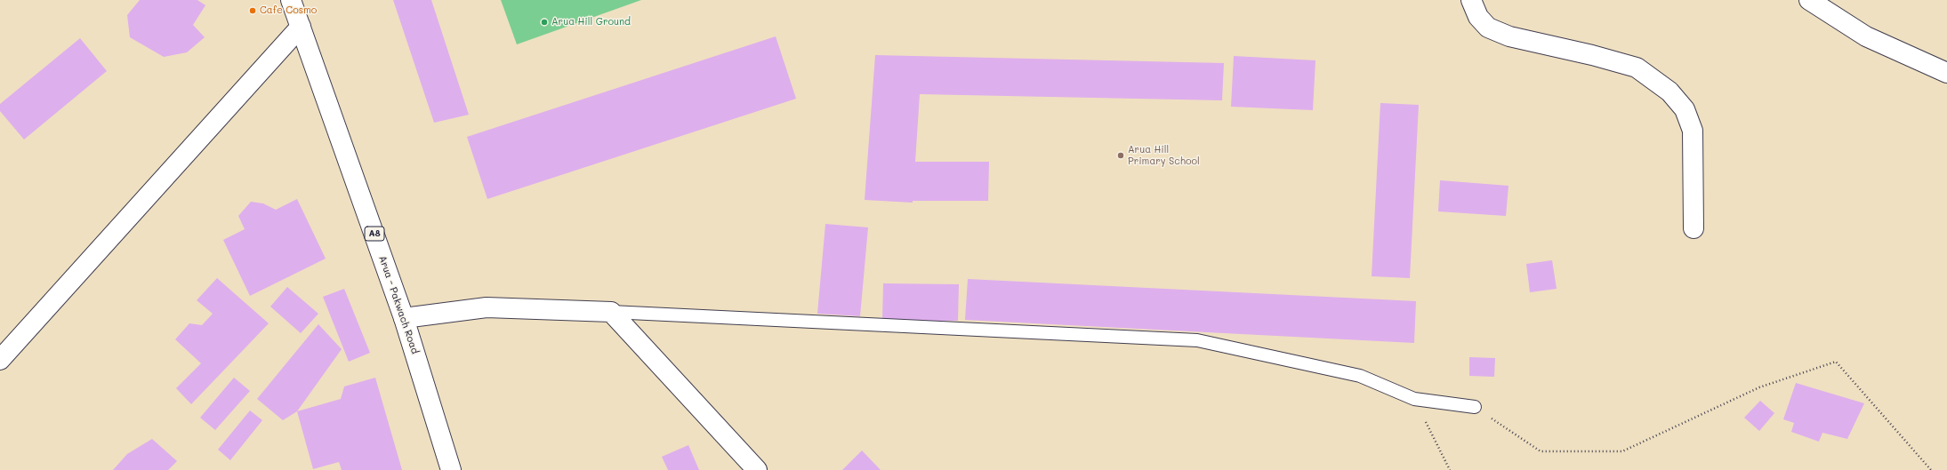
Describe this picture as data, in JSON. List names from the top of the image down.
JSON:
{
  "streets": {
    "street": ["A8", "Arua - Pakwach Road"]
  },
  "places": ["Cafe Cosmo", "Arua Hill Ground", "Arua Hill Primary School"]
}
